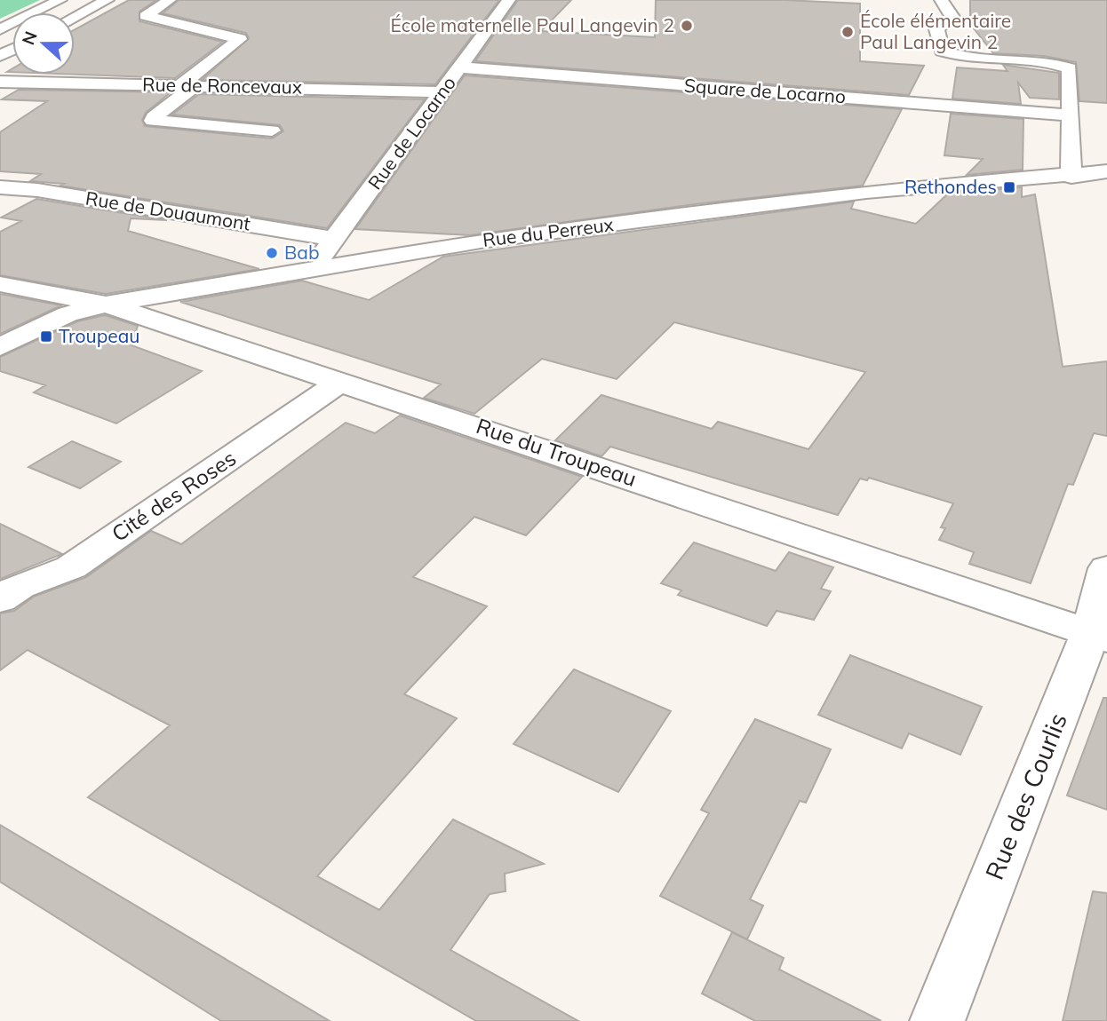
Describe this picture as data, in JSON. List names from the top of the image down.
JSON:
{
  "streets": {
    "street": [
      "Rue de Roncevaux",
      "Square de Locarno",
      "Rue de Locarno",
      "Rue de Douaumont",
      "Rue du Perreux",
      "Rue du Troupeau",
      "Cité des Roses",
      "Rue des Courlis"
    ]
  },
  "crossings": [
    ["Rue de Roncevaux", "Rue de Locarno"],
    ["Square de Locarno", "Rue de Locarno"],
    ["Rue de Locarno", "Rue de Douaumont"],
    ["Rue de Locarno", "Rue du Perreux"],
    ["Rue du Perreux", "Rue du Troupeau"],
    ["Rue du Troupeau", "Cité des Roses"],
    ["Rue du Troupeau", "Rue des Courlis"]
  ],
  "places": {
    "other": ["École maternelle Paul Langevin 2", "École élémentaire Paul Langevin 2", "Bab"],
    "transit": ["Rethondes", "Troupeau"]
  },
  "north": "left"
}
